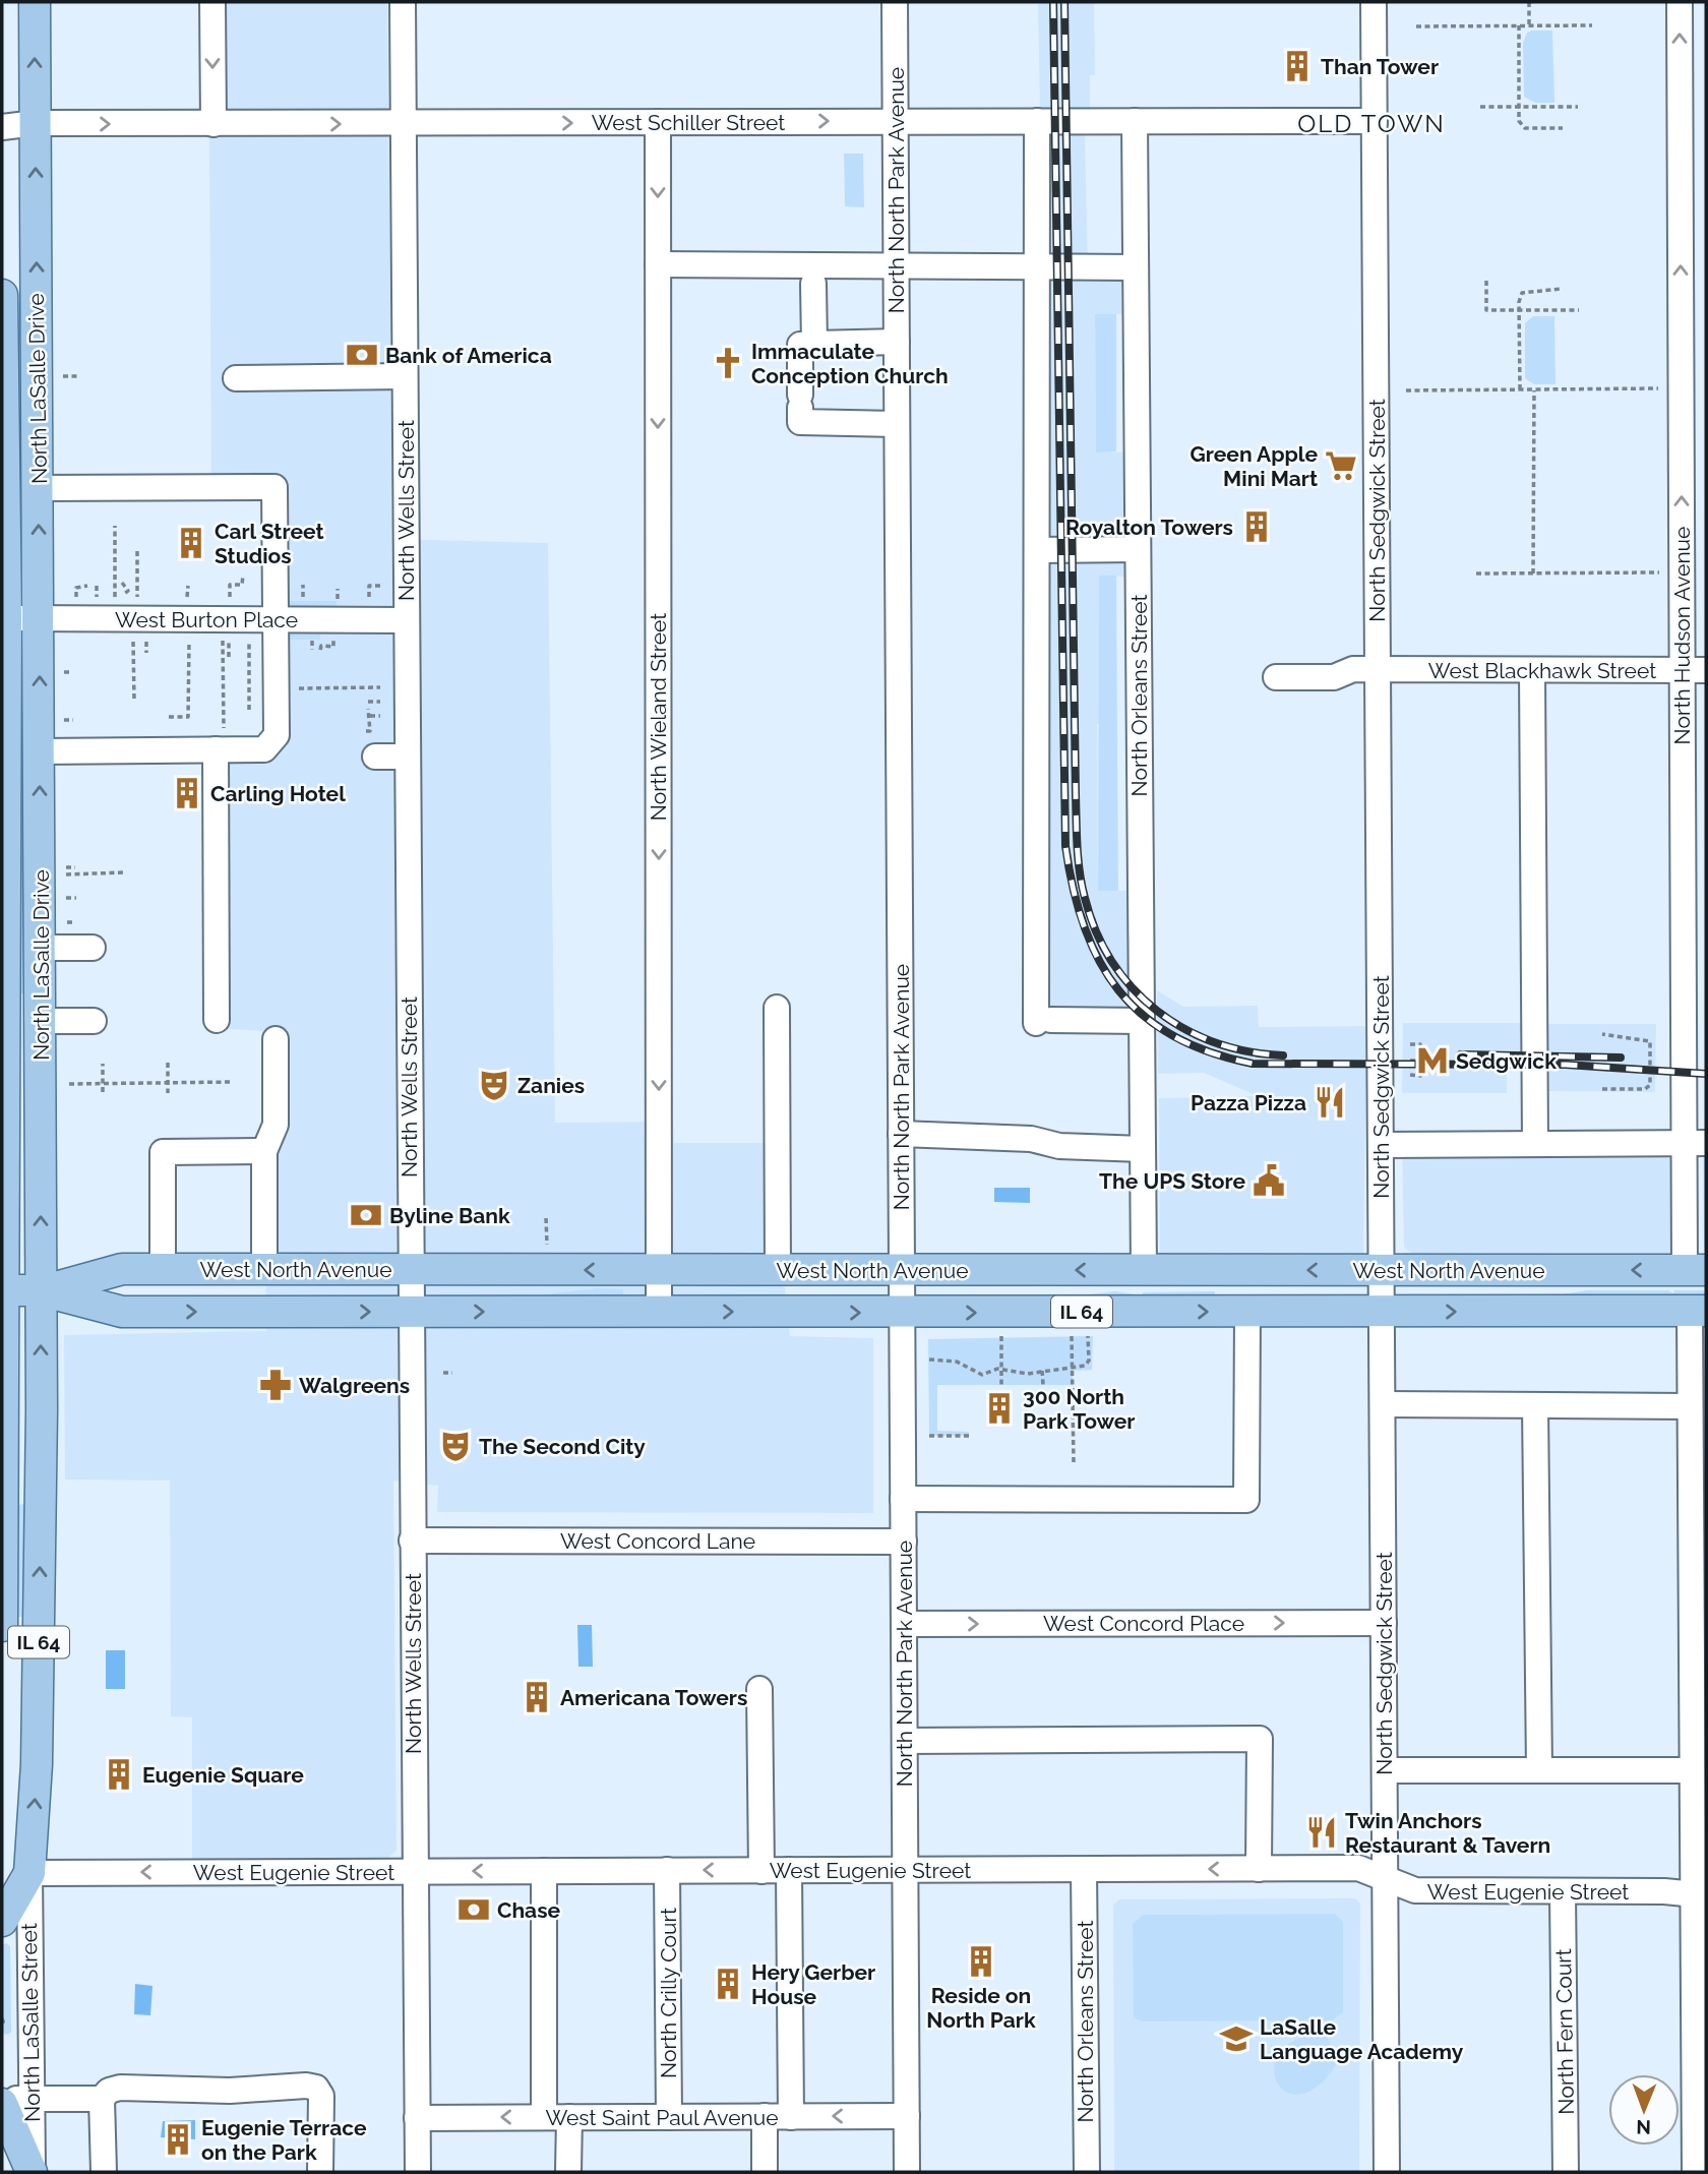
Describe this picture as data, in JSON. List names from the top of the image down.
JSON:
{
  "streets": {
    "main road": ["North LaSalle Drive", "West North Avenue", "IL 64"],
    "street": [
      "West Schiller Street",
      "North North Park Avenue",
      "North Wells Street",
      "North Sedgwick Street",
      "West Burton Place",
      "North Hudson Avenue",
      "West Blackhawk Street",
      "North Orleans Street",
      "North Wieland Street",
      "West Concord Lane",
      "West Concord Place",
      "West Eugenie Street",
      "North Crilly Court",
      "North LaSalle Street",
      "North Fern Court",
      "West Saint Paul Avenue"
    ]
  },
  "crossings": [
    ["West Schiller Street", "North North Park Avenue"],
    ["West Schiller Street", "North LaSalle Drive"],
    ["West Schiller Street", "North Wells Street"],
    ["West Schiller Street", "North Sedgwick Street"],
    ["West Schiller Street", "North Orleans Street"],
    ["West Schiller Street", "North Wieland Street"],
    ["North North Park Avenue", "West North Avenue"],
    ["North North Park Avenue", "West Concord Lane"],
    ["North North Park Avenue", "West Concord Place"],
    ["North North Park Avenue", "West Eugenie Street"],
    ["North North Park Avenue", "West Saint Paul Avenue"],
    ["North LaSalle Drive", "West Burton Place"],
    ["North LaSalle Drive", "West North Avenue"],
    ["North LaSalle Drive", "West Eugenie Street"],
    ["North LaSalle Drive", "North LaSalle Street"],
    ["North Wells Street", "West Burton Place"],
    ["North Wells Street", "West North Avenue"],
    ["North Wells Street", "West Concord Lane"],
    ["North Wells Street", "West Eugenie Street"],
    ["North Wells Street", "West Saint Paul Avenue"],
    ["North Sedgwick Street", "West Blackhawk Street"],
    ["North Sedgwick Street", "West North Avenue"],
    ["North Sedgwick Street", "West Concord Place"],
    ["North Sedgwick Street", "West Eugenie Street"],
    ["North Hudson Avenue", "West Blackhawk Street"],
    ["North Hudson Avenue", "West North Avenue"],
    ["North Orleans Street", "West North Avenue"],
    ["North Orleans Street", "West Eugenie Street"],
    ["North Wieland Street", "West North Avenue"],
    ["West Eugenie Street", "North Crilly Court"],
    ["West Eugenie Street", "North LaSalle Street"],
    ["West Eugenie Street", "North Fern Court"],
    ["North Crilly Court", "West Saint Paul Avenue"]
  ],
  "one_way": [
    "North Hudson Avenue",
    "North Wieland Street",
    "West Concord Place",
    "West Eugenie Street",
    "West Saint Paul Avenue"
  ],
  "districts": ["OLD TOWN"],
  "places": {
    "building": [
      "Than Tower",
      "Royalton Towers",
      "Carl Street Studios",
      "Carling Hotel",
      "300 North Park Tower",
      "Americana Towers",
      "Eugenie Square",
      "Reside on North Park",
      "Hery Gerber House",
      "Eugenie Terrace on the Park"
    ],
    "bank": ["Bank of America", "Byline Bank", "Chase"],
    "church": ["Immaculate Conception Church"],
    "supermarket": ["Green Apple Mini Mart"],
    "metro station": ["Sedgwick"],
    "theatre": ["Zanies", "The Second City"],
    "restaurant": ["Pazza Pizza", "Twin Anchors Restaurant & Tavern"],
    "public building": ["The UPS Store"],
    "pharmacy": ["Walgreens"],
    "school or university": ["LaSalle Language Academy"]
  },
  "north": "bottom"
}
